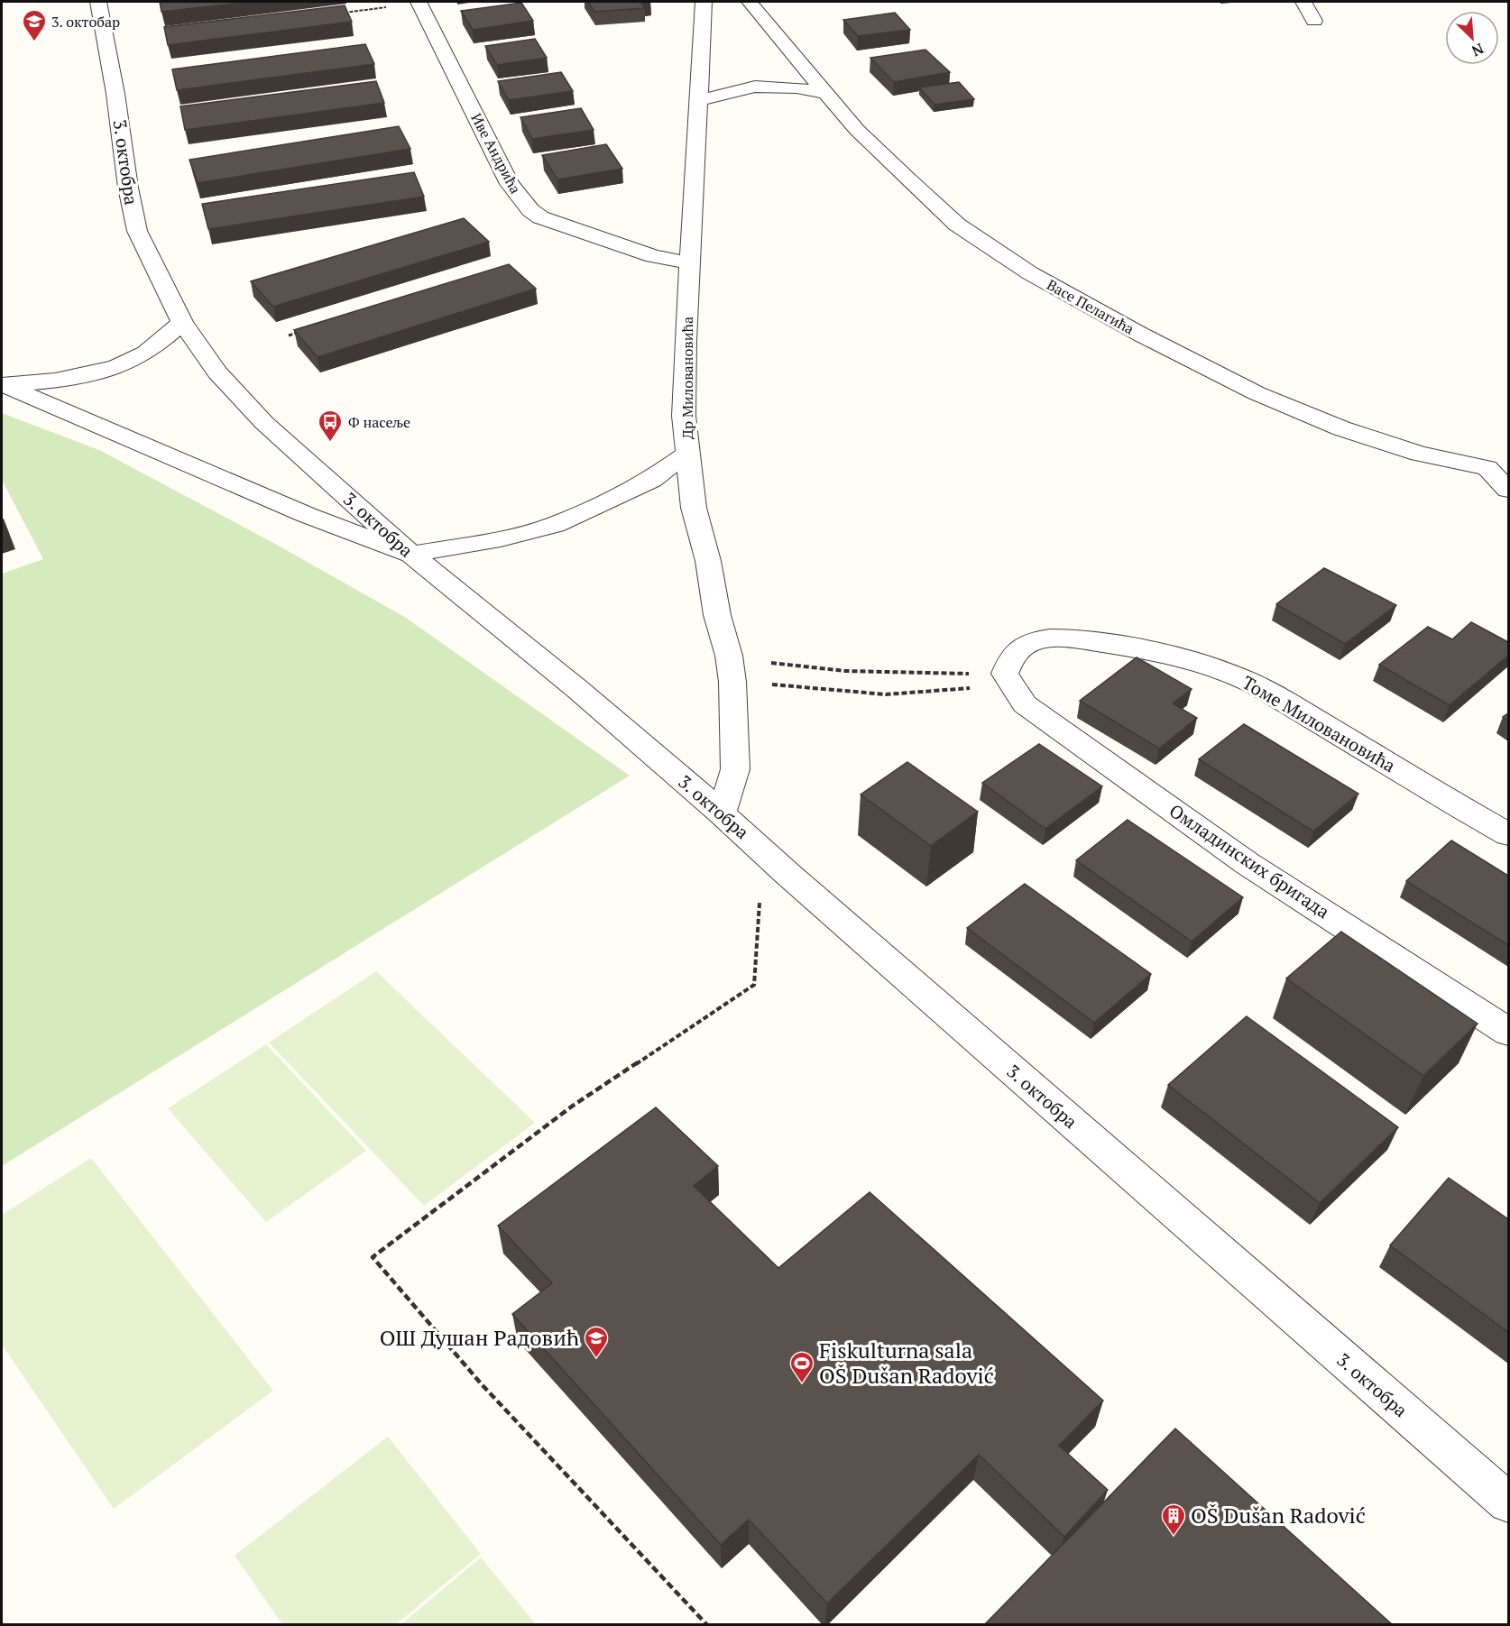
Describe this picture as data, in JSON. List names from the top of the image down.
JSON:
{
  "streets": {
    "street": [
      "Иве Андрића",
      "3. октобра",
      "Васе Пелагића",
      "Др Миловановића",
      "Томе Миловановића",
      "Омладинских бригада"
    ]
  },
  "crossings": [
    ["Иве Андрића", "Др Миловановића"],
    ["3. октобра", "Др Миловановића"],
    ["Томе Миловановића", "Омладинских бригада"]
  ],
  "places": {
    "school or university": ["3. октобар", "ОШ Душан Радовић"],
    "bus stop": ["Ф насеље"],
    "sports": ["Fiskulturna sala OŠ Dušan Radović"],
    "building": ["OŠ Dušan Radović"]
  },
  "north": "bottom right"
}
